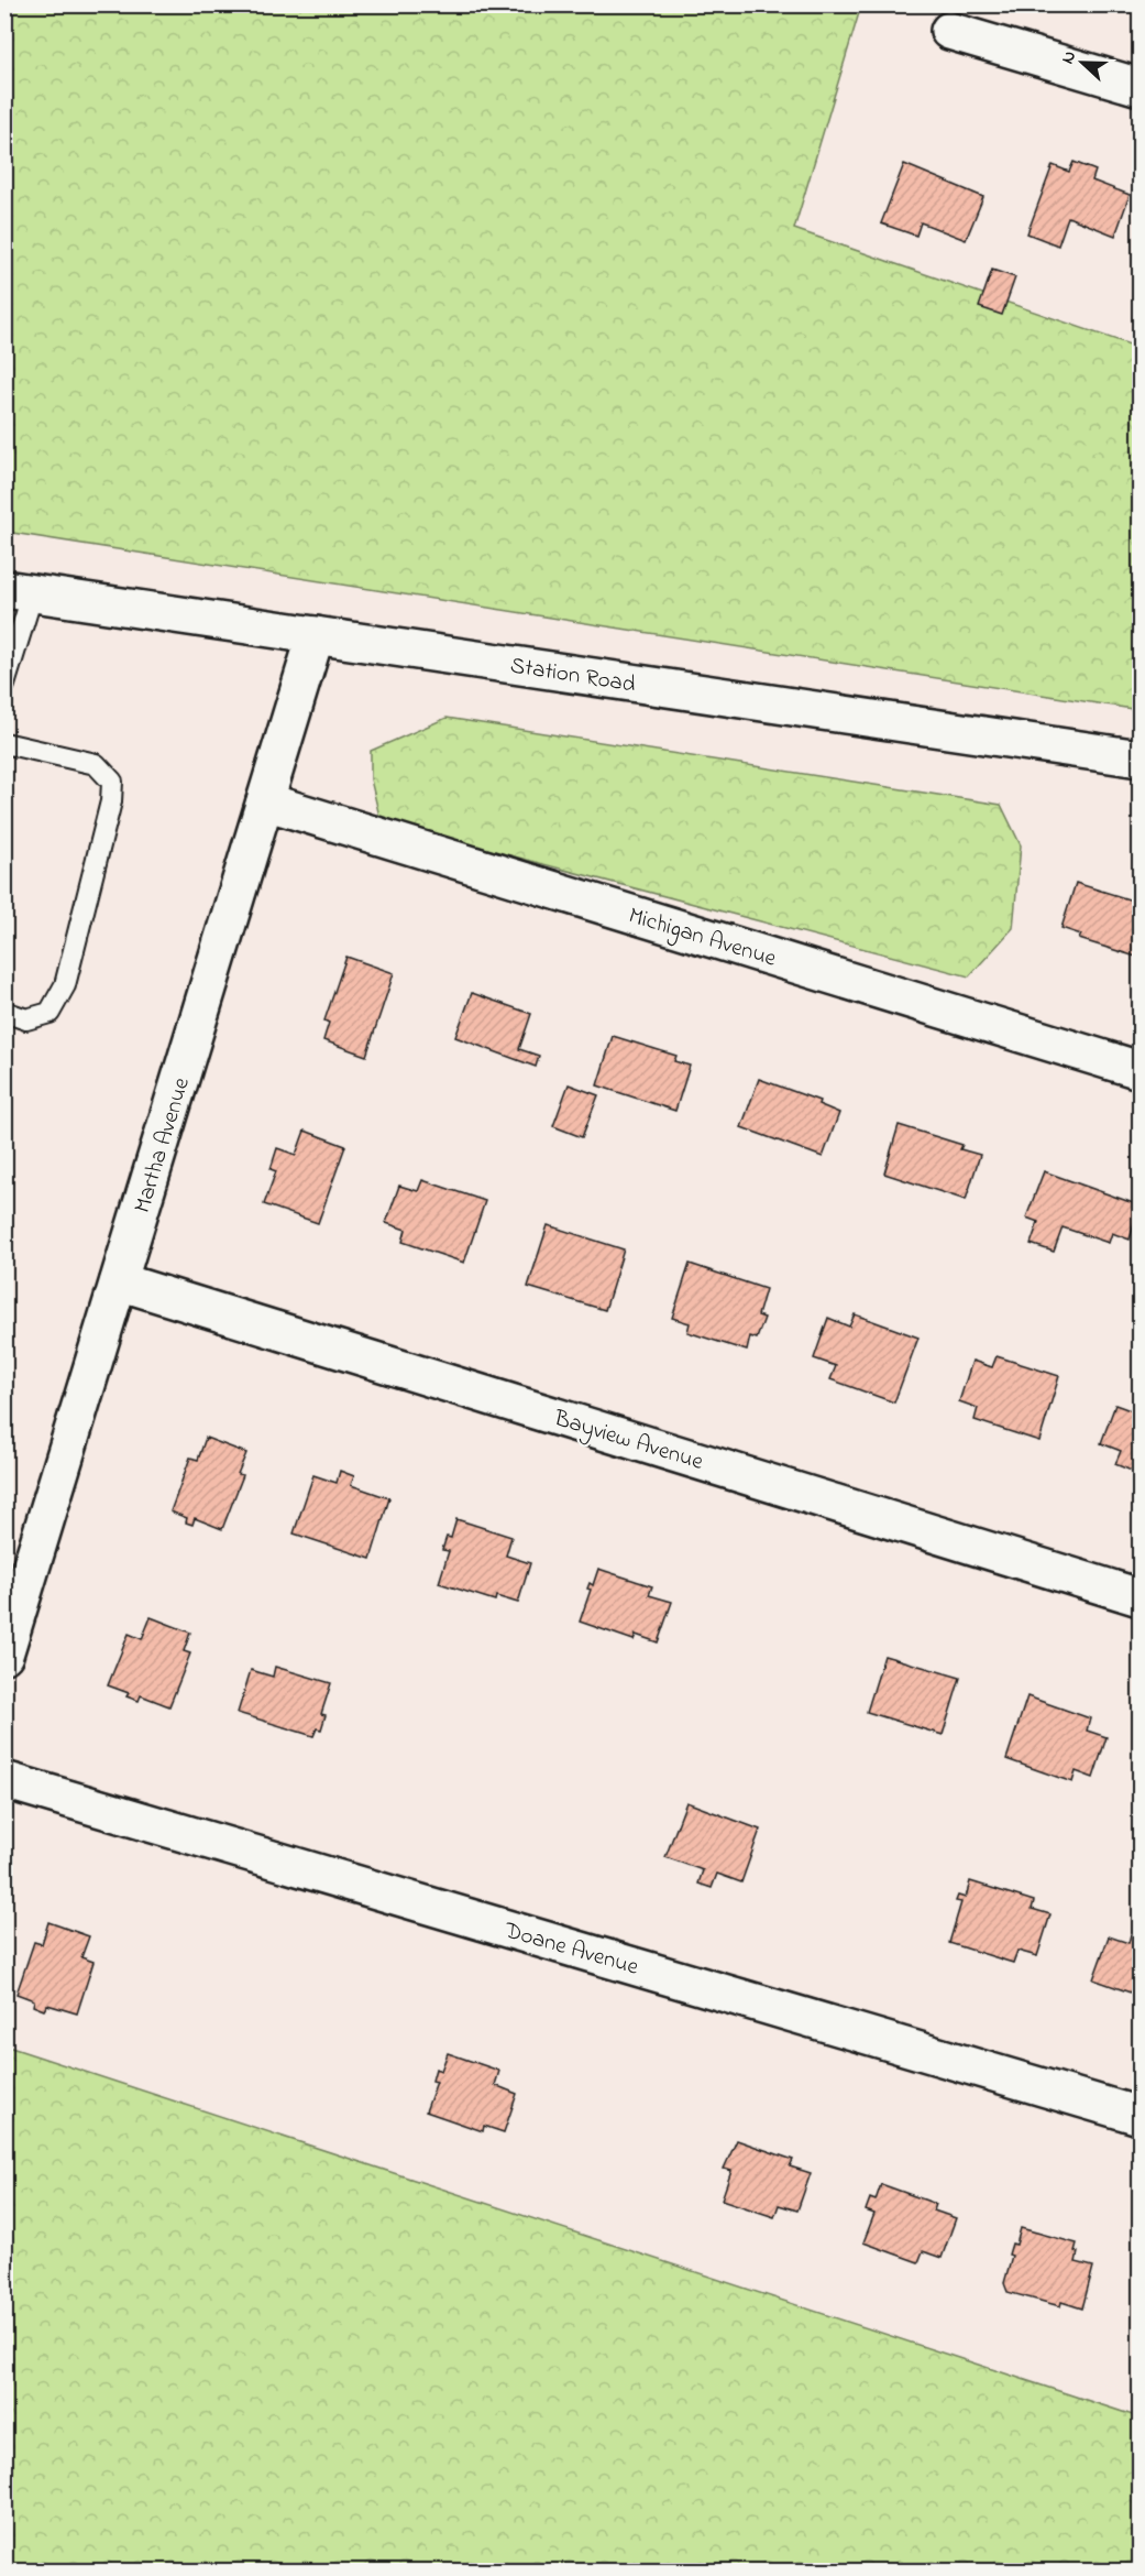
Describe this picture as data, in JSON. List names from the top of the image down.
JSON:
{
  "streets": {
    "street": [
      "Station Road",
      "Michigan Avenue",
      "Martha Avenue",
      "Bayview Avenue",
      "Doane Avenue"
    ]
  },
  "crossings": [
    ["Station Road", "Martha Avenue"],
    ["Michigan Avenue", "Martha Avenue"],
    ["Martha Avenue", "Bayview Avenue"]
  ],
  "north": "left"
}
